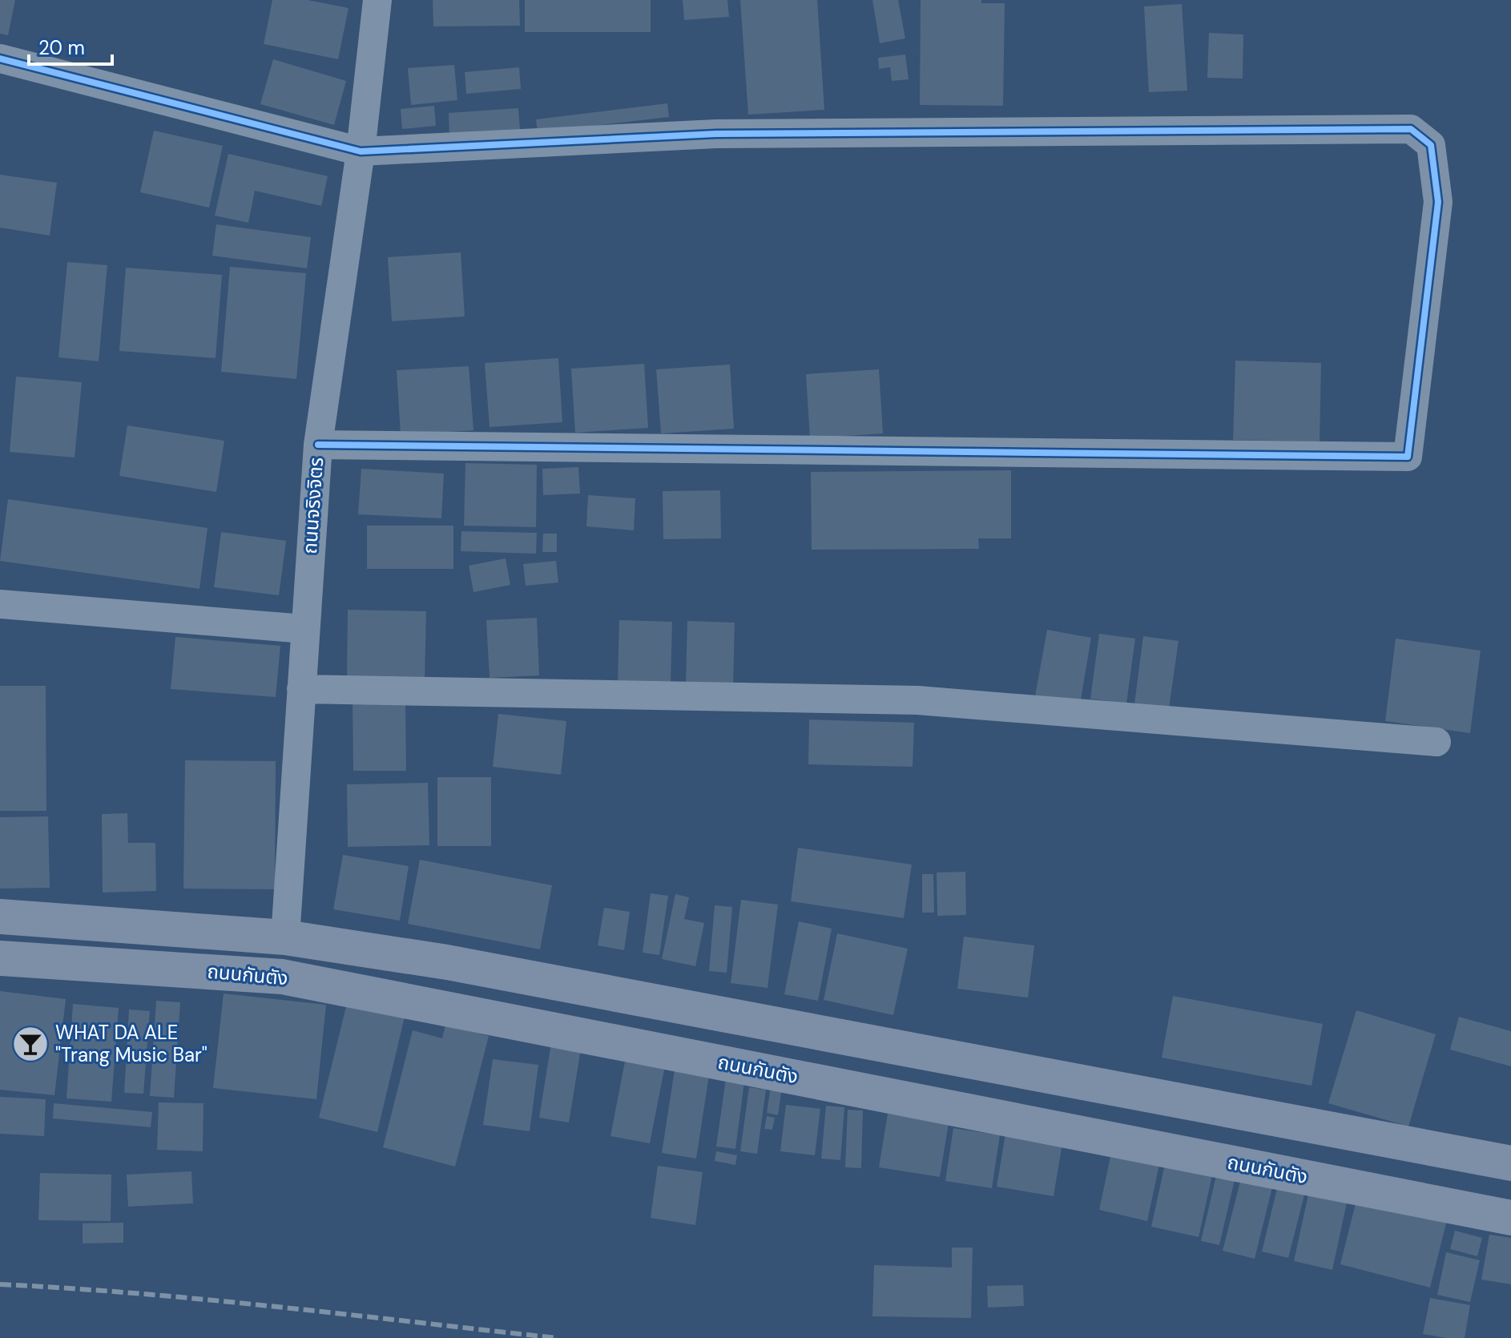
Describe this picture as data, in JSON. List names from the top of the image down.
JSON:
{
  "streets": {
    "main road": ["ถนนกันตัง"],
    "street": ["ถนนจริงจิตร"]
  },
  "crossings": [
    ["ถนนจริงจิตร", "ถนนกันตัง"]
  ],
  "places": {
    "bar": ["WHAT DA ALE \"Trang Music Bar\""]
  },
  "scale_bar": "20 m"
}
